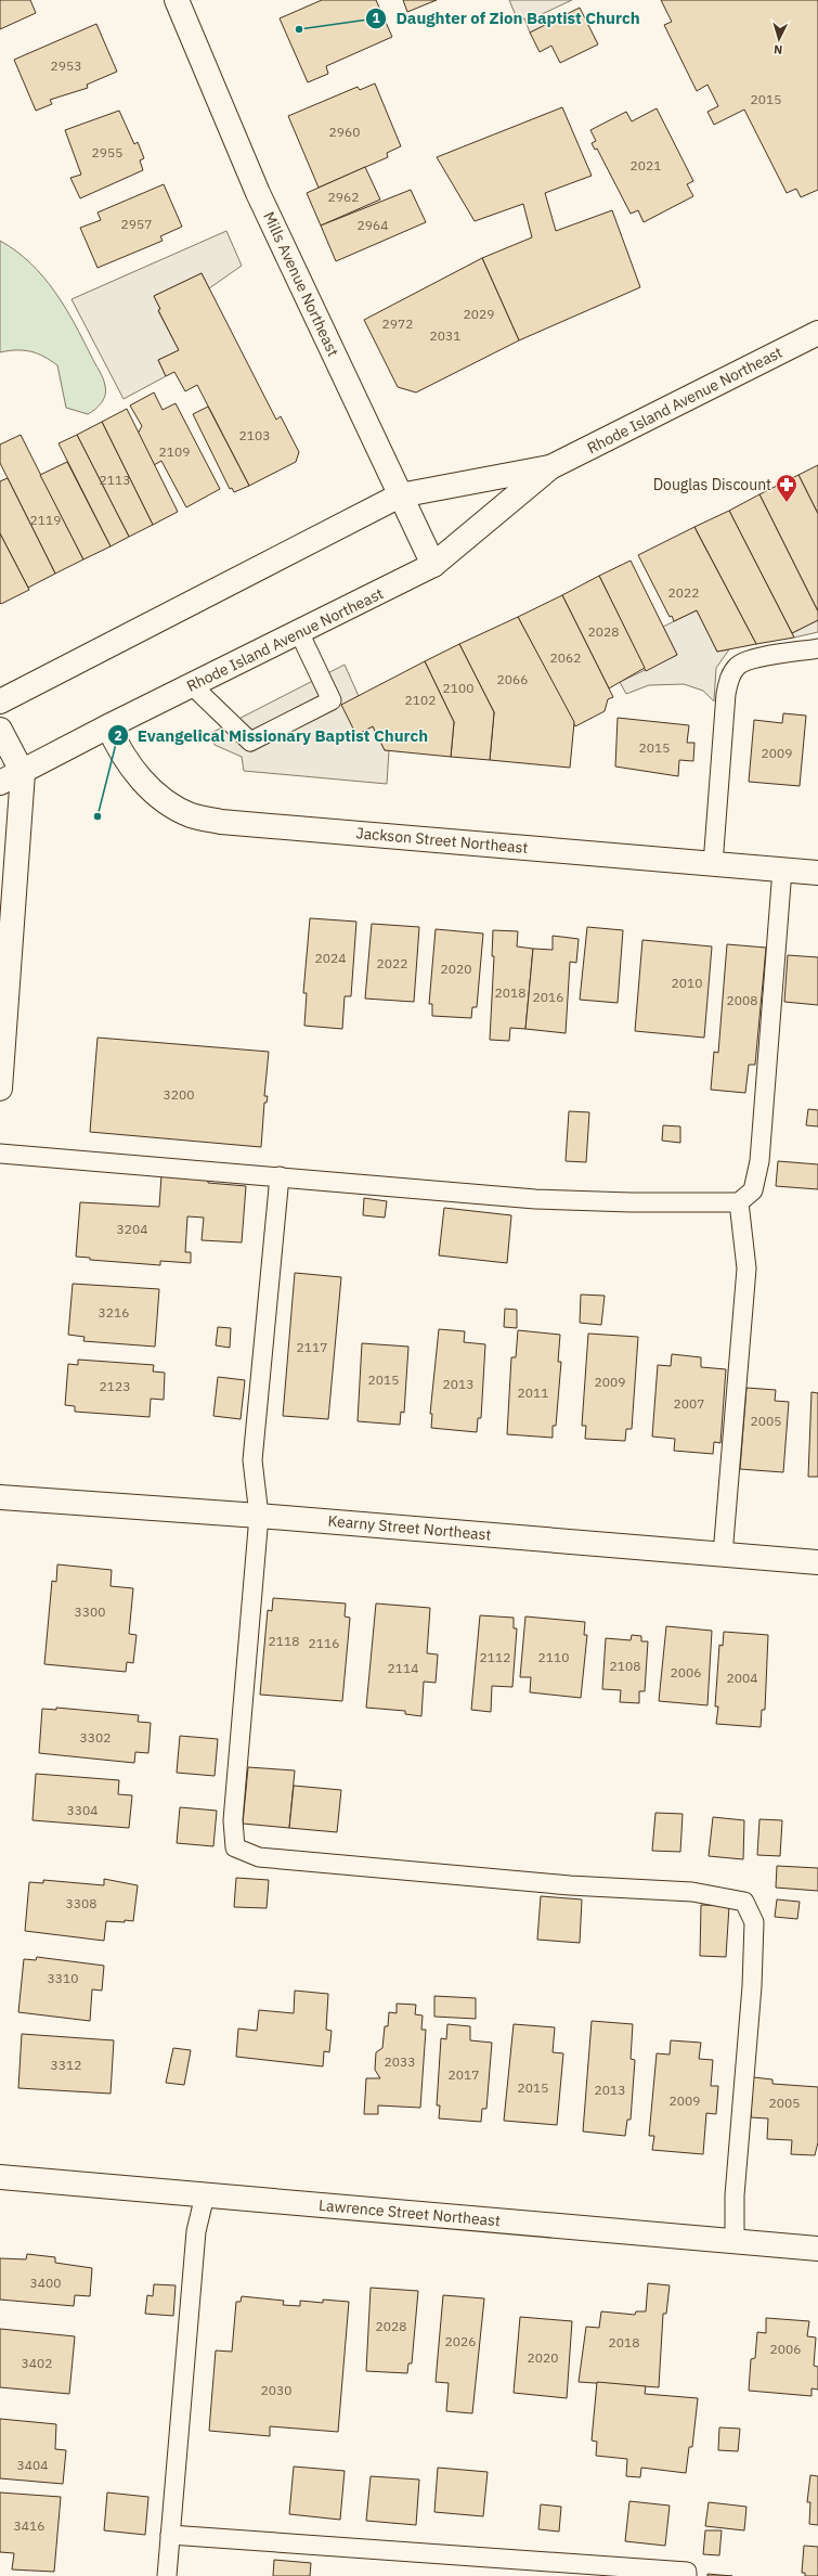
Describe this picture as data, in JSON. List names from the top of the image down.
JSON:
{
  "streets": {
    "street": [
      "Mills Avenue Northeast",
      "Rhode Island Avenue Northeast",
      "Jackson Street Northeast",
      "Kearny Street Northeast",
      "Lawrence Street Northeast"
    ]
  },
  "crossings": [
    ["Mills Avenue Northeast", "Rhode Island Avenue Northeast"],
    ["Rhode Island Avenue Northeast", "Jackson Street Northeast"]
  ],
  "places": {
    "other": ["Daughter of Zion Baptist Church", "Evangelical Missionary Baptist Church"],
    "pharmacy": ["Douglas Discount"]
  },
  "house_numbers": [
    "2953",
    "2015",
    "2960",
    "2955",
    "2021",
    "2962",
    "2957",
    "2964",
    "2029",
    "2972",
    "2031",
    "2103",
    "2109",
    "2113",
    "2119",
    "2022",
    "2028",
    "2062",
    "2066",
    "2100",
    "2102",
    "2015",
    "2009",
    "2024",
    "2022",
    "2020",
    "2010",
    "2018",
    "2016",
    "2008",
    "3200",
    "3204",
    "3216",
    "2117",
    "2015",
    "2009",
    "2013",
    "2123",
    "2011",
    "2007",
    "2005",
    "3300",
    "2118",
    "2116",
    "2112",
    "2110",
    "2108",
    "2114",
    "2006",
    "2004",
    "3302",
    "3304",
    "3308",
    "3310",
    "2033",
    "3312",
    "2017",
    "2015",
    "2013",
    "2009",
    "2005",
    "3400",
    "2028",
    "2026",
    "2018",
    "2006",
    "2020",
    "3402",
    "2030",
    "3404",
    "3416"
  ],
  "north": "bottom"
}
